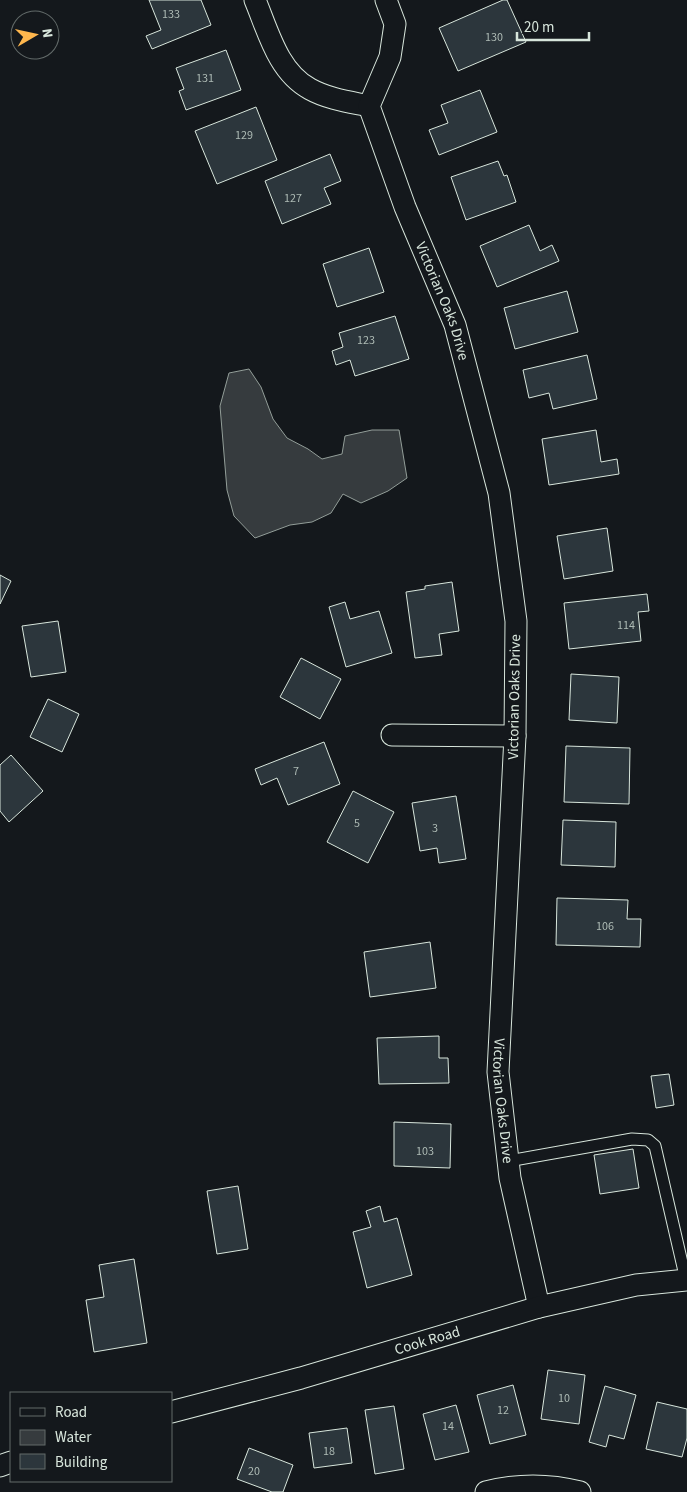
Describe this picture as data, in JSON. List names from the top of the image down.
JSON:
{
  "streets": {
    "street": ["Victorian Oaks Drive", "Cook Road"]
  },
  "crossings": [
    ["Victorian Oaks Drive", "Cook Road"]
  ],
  "house_numbers": [
    "133",
    "130",
    "131",
    "129",
    "127",
    "123",
    "114",
    "7",
    "5",
    "3",
    "106",
    "103",
    "10",
    "12",
    "14",
    "18",
    "20"
  ],
  "legend": ["Road", "Water", "Building"],
  "scale_bar": "20 m",
  "north": "right"
}
